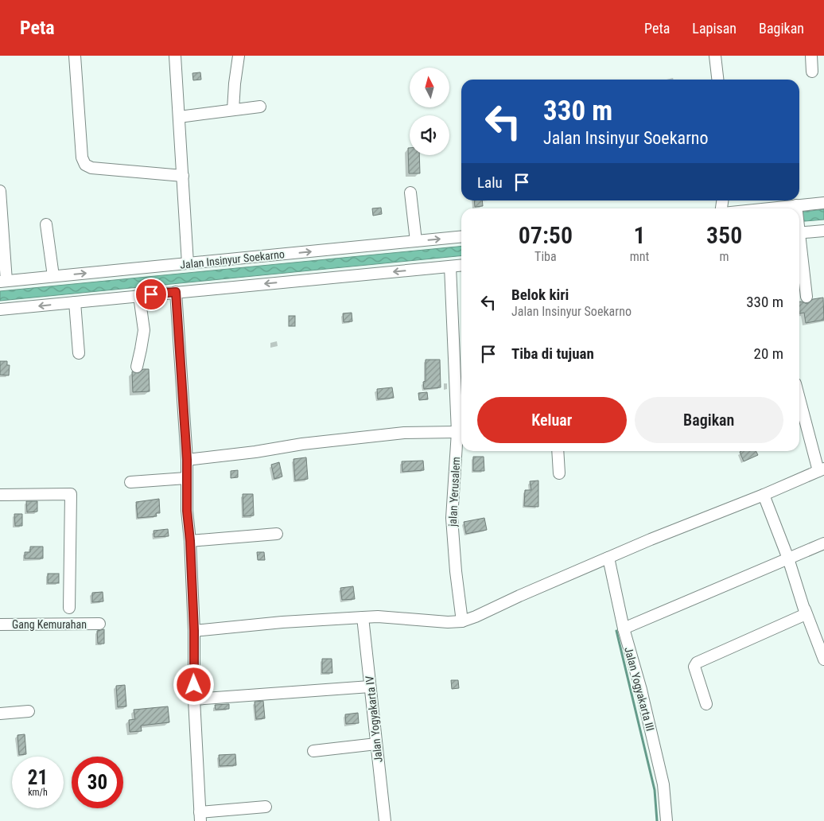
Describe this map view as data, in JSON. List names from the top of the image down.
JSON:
{
  "streets": {
    "street": [
      "Jalan Insinyur Soekarno",
      "jalan Yerusalem",
      "Gang Kemurahan",
      "Jalan Yogyakarta III",
      "Jalan Yogyakarta IV"
    ]
  },
  "north": "top",
  "page": {
    "header": "Peta",
    "nav": ["Peta", "Lapisan", "Bagikan"],
    "turn": ["330 m", "Jalan Insinyur Soekarno"],
    "then": "Lalu",
    "eta": [
      "07:50",
      "Tiba",
      "1",
      "mnt",
      "350",
      "m"
    ],
    "list": [
      {
        "name": "Belok kiri",
        "note": "Jalan Insinyur Soekarno",
        "value": "330 m"
      },
      {
        "name": "Tiba di tujuan",
        "value": "20 m"
      }
    ],
    "buttons": ["Keluar", "Bagikan"],
    "speed": "21 km/h",
    "limit": "30"
  }
}
